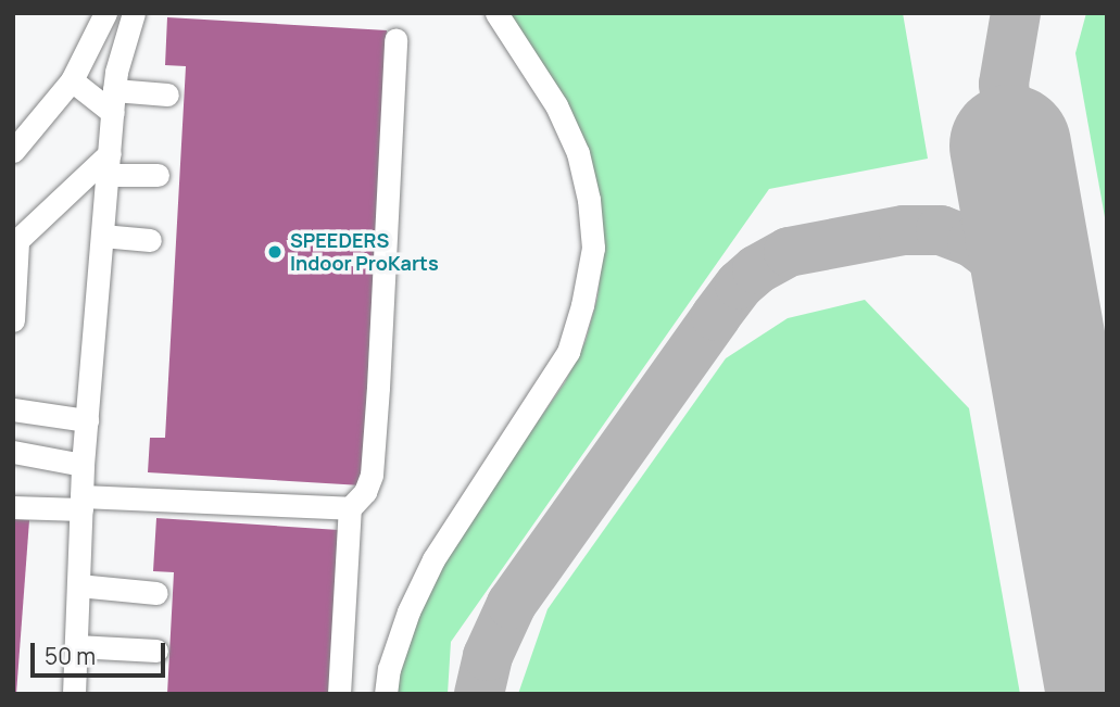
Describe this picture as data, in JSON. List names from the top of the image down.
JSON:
{
  "places": ["SPEEDERS Indoor ProKarts"],
  "scale_bar": "50 m"
}
